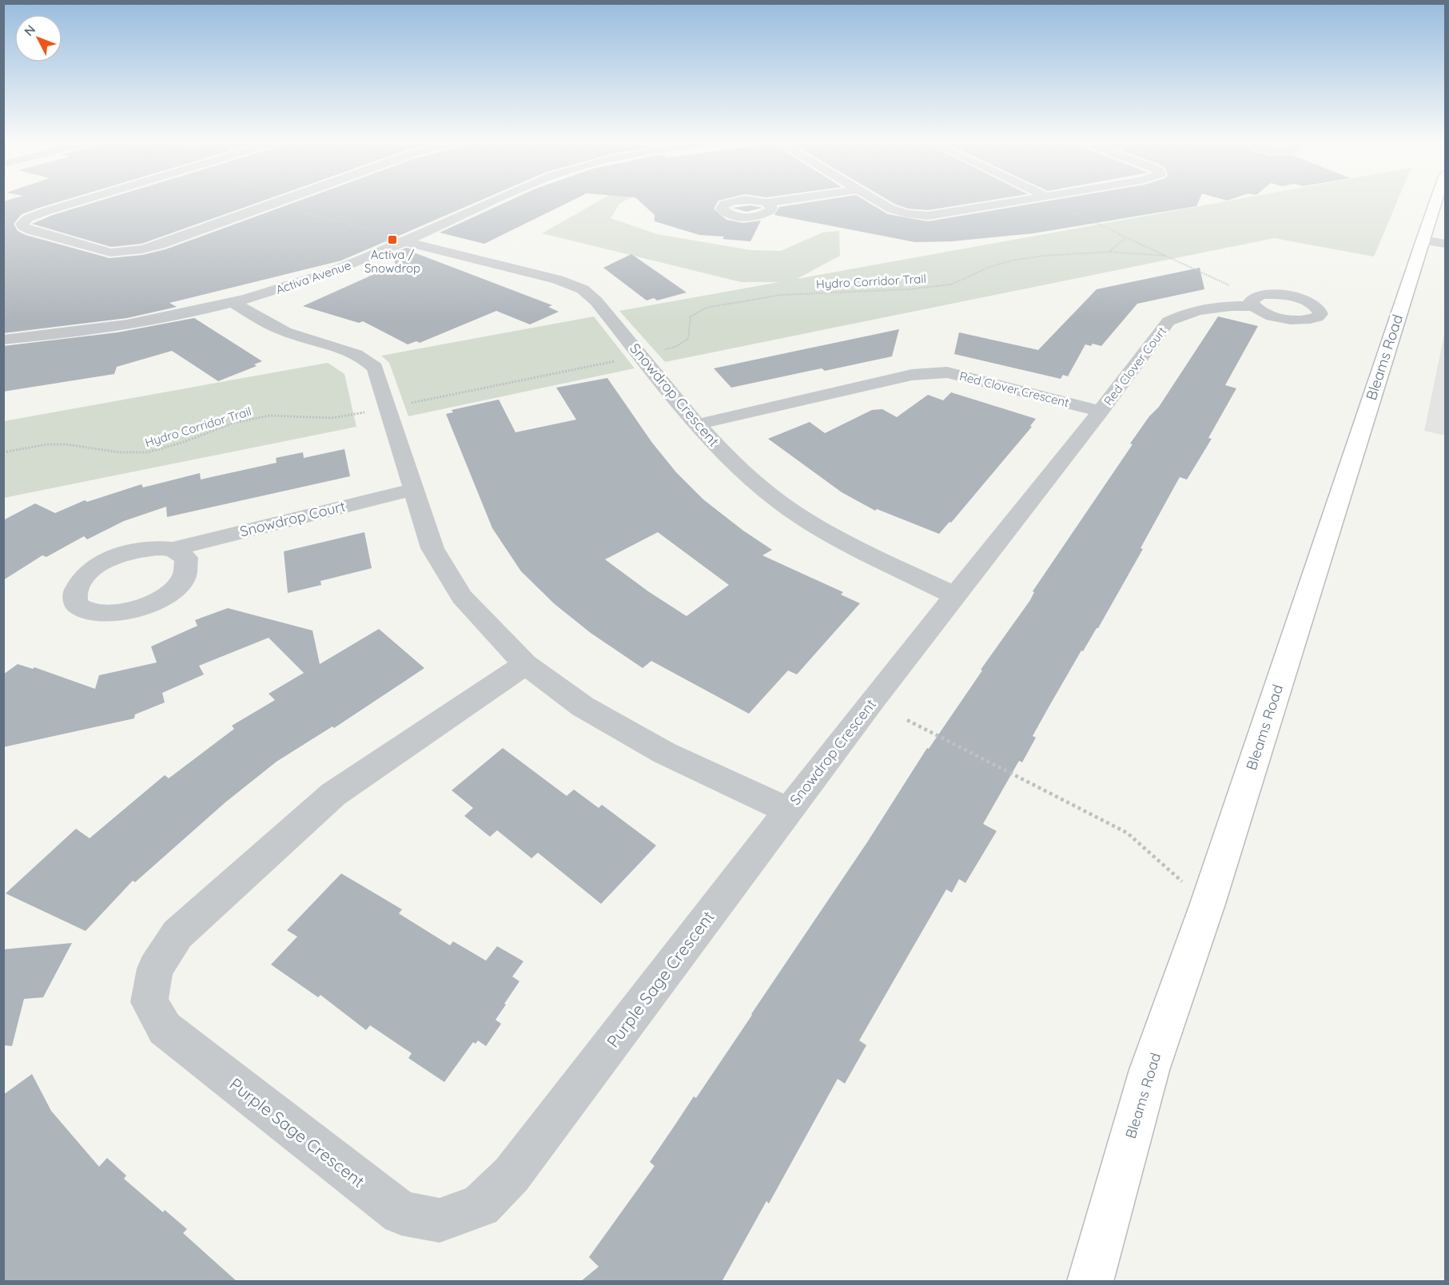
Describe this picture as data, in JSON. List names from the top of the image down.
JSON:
{
  "streets": {
    "main road": ["Bleams Road"],
    "street": [
      "Activa Avenue",
      "Red Clover Court",
      "Red Clover Crescent",
      "Snowdrop Crescent",
      "Snowdrop Court",
      "Purple Sage Crescent"
    ],
    "path": ["Hydro Corridor Trail"]
  },
  "crossings": [
    ["Activa Avenue", "Snowdrop Crescent"],
    ["Red Clover Court", "Red Clover Crescent"],
    ["Red Clover Crescent", "Snowdrop Crescent"],
    ["Snowdrop Crescent", "Snowdrop Court"],
    ["Snowdrop Crescent", "Purple Sage Crescent"]
  ],
  "places": {
    "transit": ["Activa / Snowdrop"]
  },
  "north": "top left"
}
